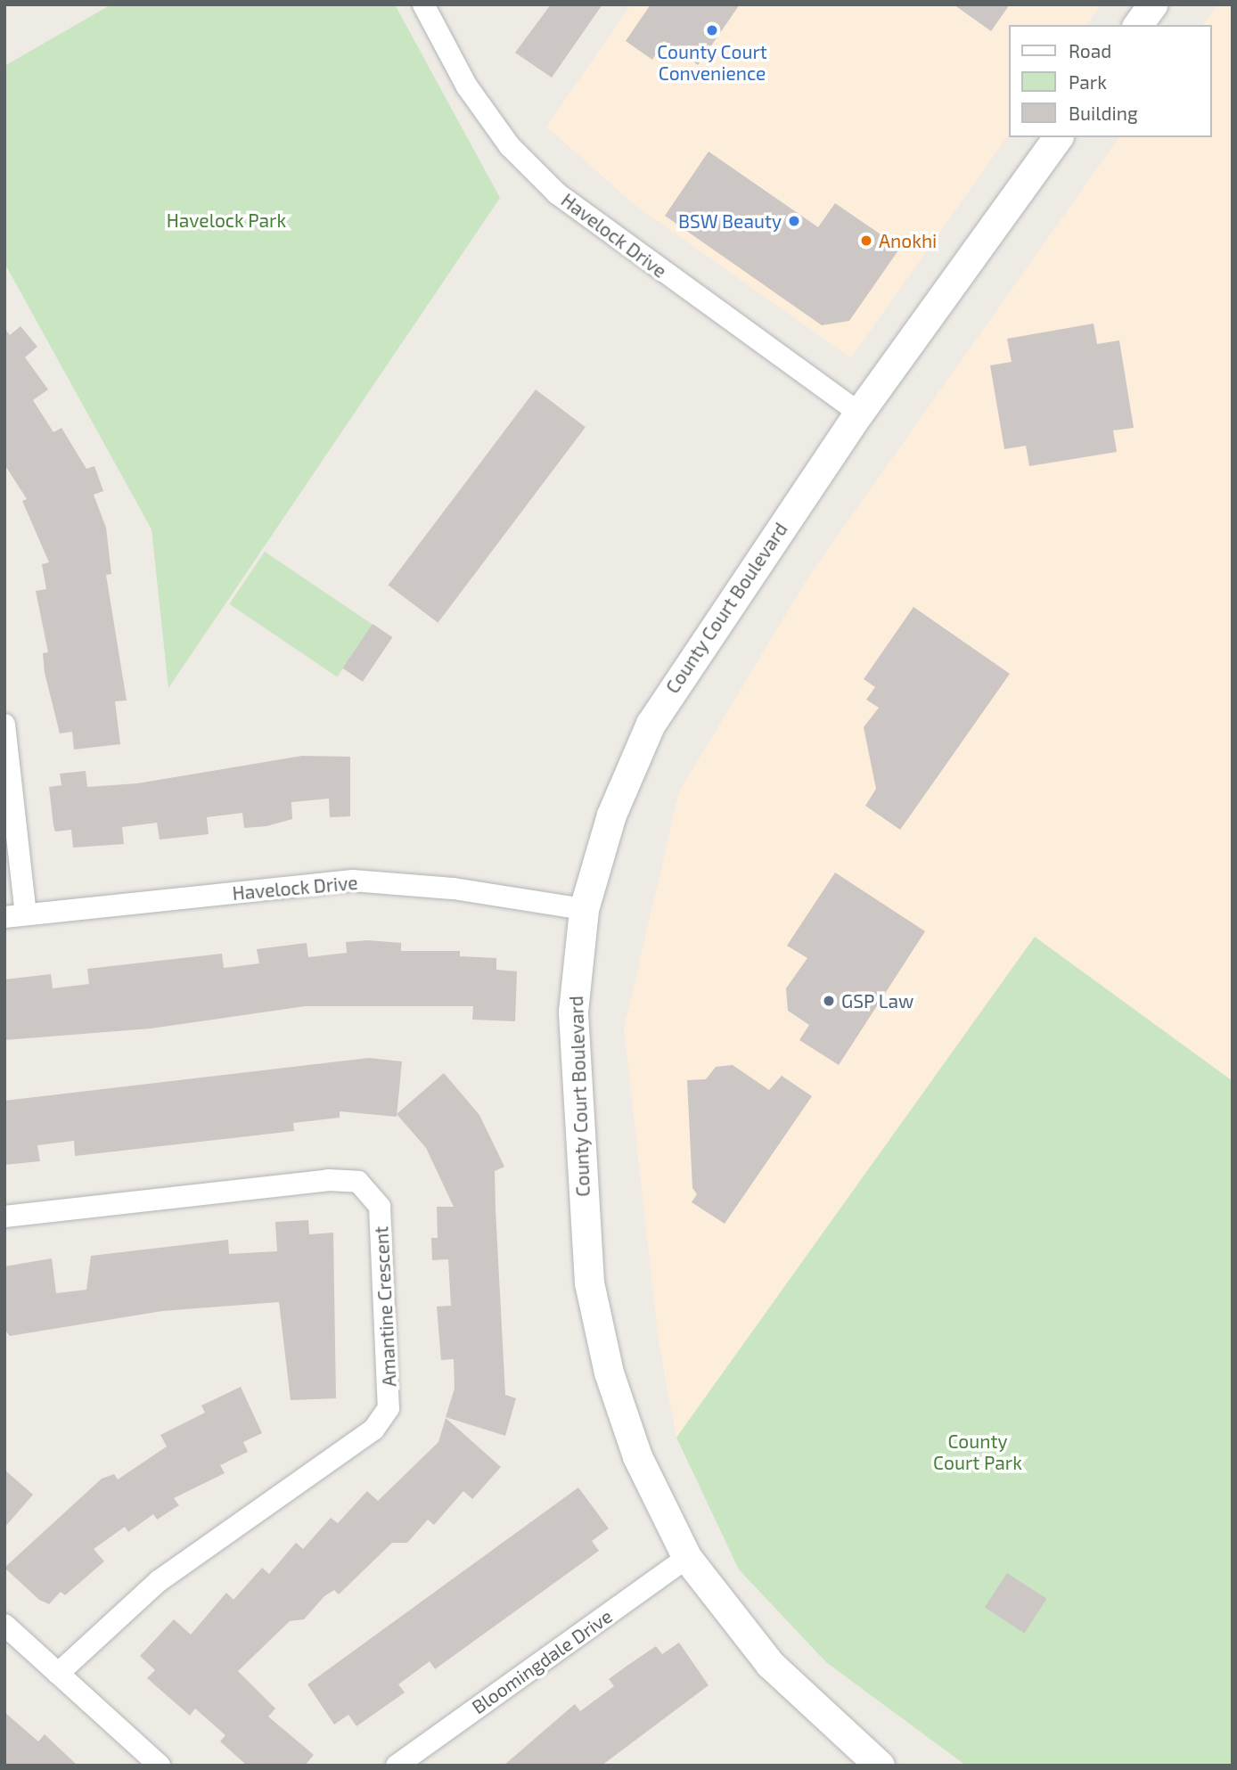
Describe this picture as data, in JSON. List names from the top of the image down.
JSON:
{
  "streets": {
    "street": [
      "Havelock Drive",
      "County Court Boulevard",
      "Amantine Crescent",
      "Bloomingdale Drive"
    ]
  },
  "crossings": [
    ["Havelock Drive", "County Court Boulevard"],
    ["County Court Boulevard", "Bloomingdale Drive"]
  ],
  "parks": ["Havelock Park", "County Court Park"],
  "places": [
    "County Court Convenience",
    "BSW Beauty",
    "Anokhi",
    "GSP Law"
  ],
  "legend": ["Road", "Park", "Building"]
}
